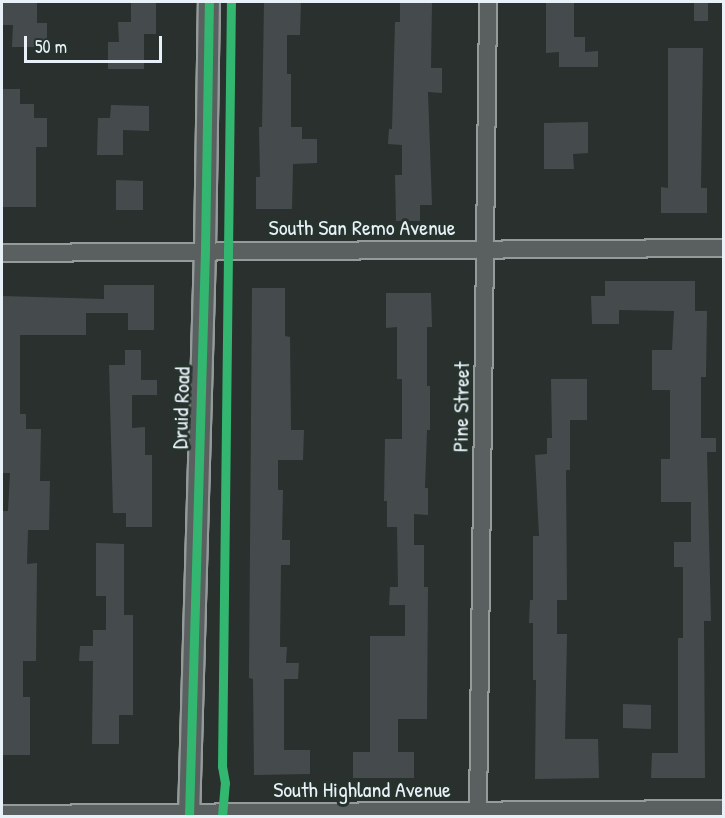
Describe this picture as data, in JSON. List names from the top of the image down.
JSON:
{
  "streets": {
    "street": [
      "South San Remo Avenue",
      "Pine Street",
      "Druid Road",
      "South Highland Avenue"
    ]
  },
  "crossings": [
    ["South San Remo Avenue", "Pine Street"],
    ["South San Remo Avenue", "Druid Road"],
    ["Pine Street", "South Highland Avenue"],
    ["Druid Road", "South Highland Avenue"]
  ],
  "scale_bar": "50 m"
}
